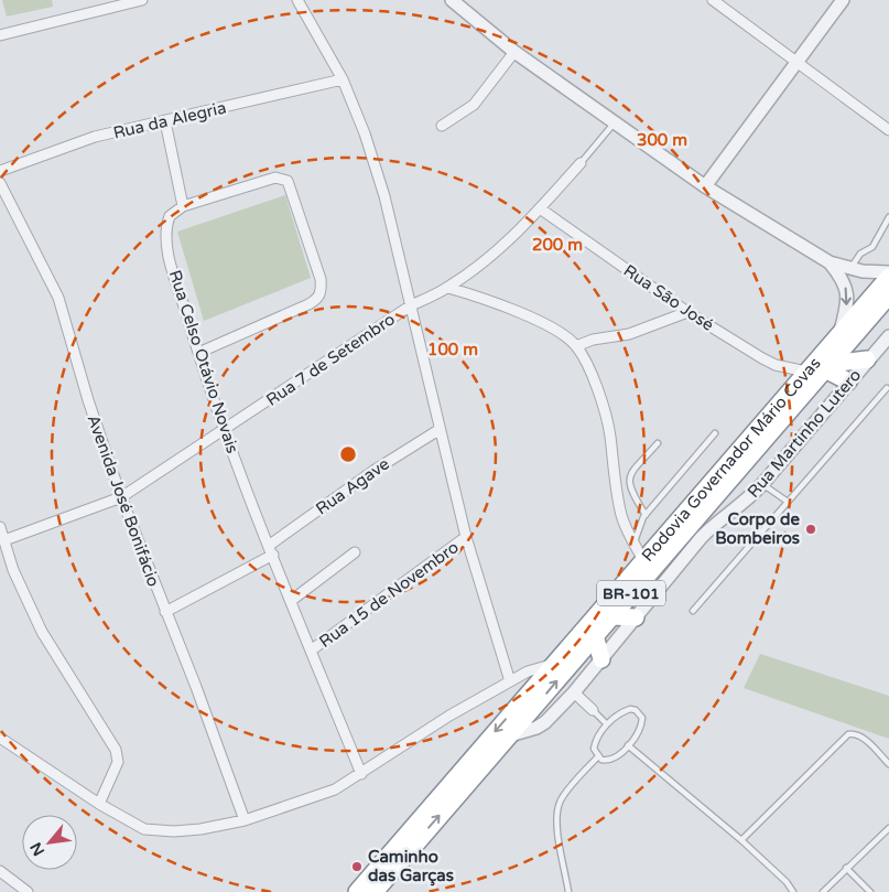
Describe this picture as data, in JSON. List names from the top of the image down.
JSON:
{
  "streets": {
    "highway": ["Rodovia Governador Mário Covas", "BR-101"],
    "street": [
      "Rua da Alegria",
      "Rua São José",
      "Rua 7 de Setembro",
      "Rua Celso Otávio Novais",
      "Rua Martinho Lutero",
      "Rua Agave",
      "Avenida José Bonifácio",
      "Rua 15 de Novembro"
    ]
  },
  "crossings": [
    ["Rua São José", "Rua 7 de Setembro"],
    ["Rua São José", "Rodovia Governador Mário Covas"],
    ["Rua 7 de Setembro", "Rua Celso Otávio Novais"],
    ["Rua 7 de Setembro", "Avenida José Bonifácio"],
    ["Rua Celso Otávio Novais", "Rua Agave"],
    ["Rua Celso Otávio Novais", "Rua 15 de Novembro"],
    ["Rua Martinho Lutero", "Rodovia Governador Mário Covas"]
  ],
  "places": ["Corpo de Bombeiros", "Caminho das Garças"],
  "north": "bottom left",
  "rings": ["300 m", "200 m", "100 m"]
}
